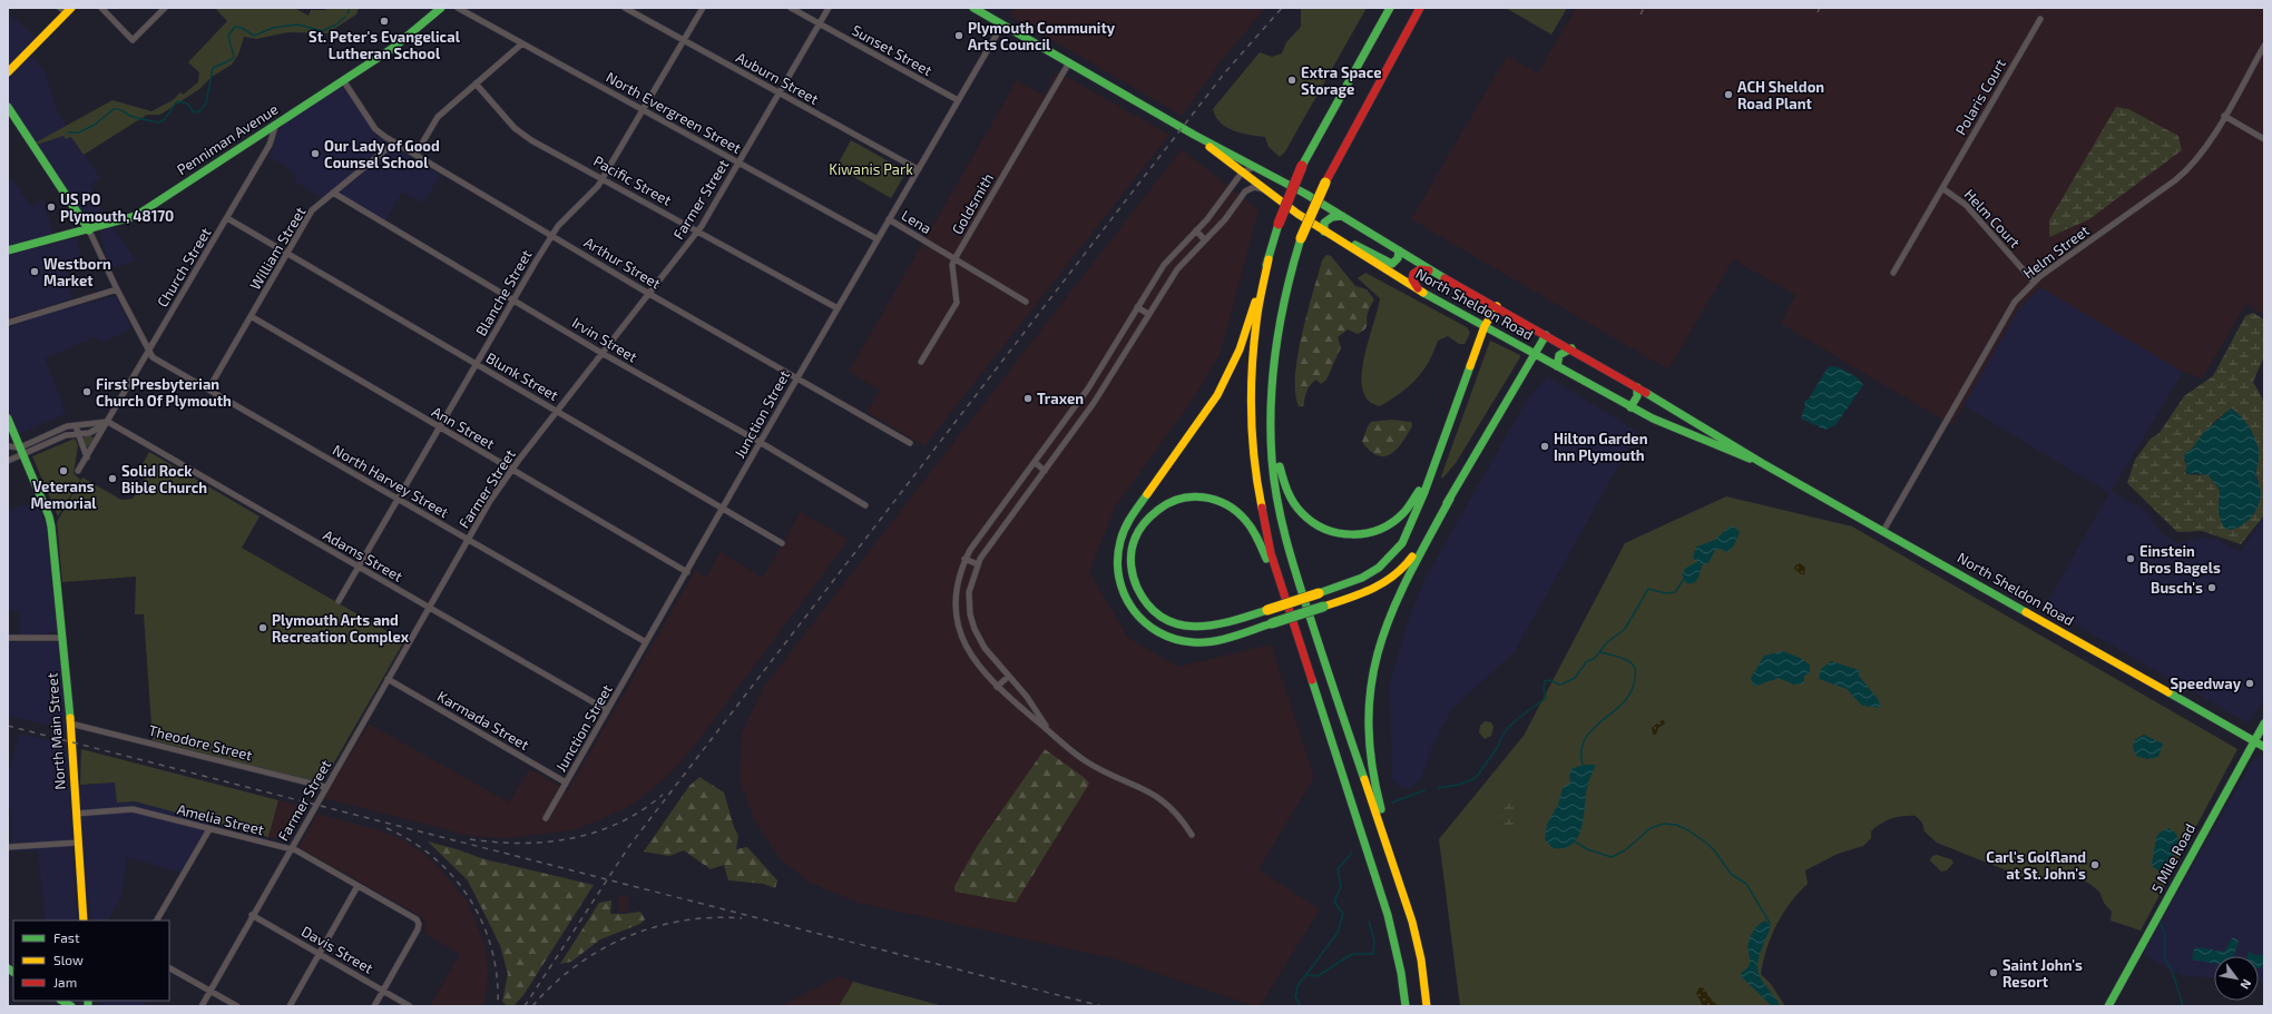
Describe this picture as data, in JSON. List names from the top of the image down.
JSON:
{
  "streets": {
    "main road": [
      "Penniman Avenue",
      "North Sheldon Road",
      "North Main Street",
      "5 Mile Road"
    ],
    "street": [
      "Sunset Street",
      "Auburn Street",
      "Polaris Court",
      "North Evergreen Street",
      "Pacific Street",
      "Farmer Street",
      "Goldsmith",
      "Helm Court",
      "Lena",
      "William Street",
      "Helm Street",
      "Arthur Street",
      "Church Street",
      "Blanche Street",
      "Irvin Street",
      "Blunk Street",
      "Junction Street",
      "Ann Street",
      "North Harvey Street",
      "Adams Street",
      "Karmada Street",
      "Theodore Street",
      "Amelia Street",
      "Davis Street"
    ]
  },
  "crossings": [
    ["Sunset Street", "Farmer Street"],
    ["Sunset Street", "Junction Street"],
    ["Auburn Street", "Farmer Street"],
    ["Auburn Street", "Blanche Street"],
    ["Auburn Street", "Junction Street"],
    ["Polaris Court", "Helm Court"],
    ["North Evergreen Street", "Farmer Street"],
    ["North Evergreen Street", "Blanche Street"],
    ["North Evergreen Street", "Junction Street"],
    ["Penniman Avenue", "Arthur Street"],
    ["Penniman Avenue", "Church Street"],
    ["Penniman Avenue", "North Harvey Street"],
    ["Pacific Street", "Farmer Street"],
    ["Pacific Street", "Blanche Street"],
    ["Pacific Street", "Junction Street"],
    ["Farmer Street", "Arthur Street"],
    ["Farmer Street", "Irvin Street"],
    ["Farmer Street", "Blunk Street"],
    ["Farmer Street", "Ann Street"],
    ["Farmer Street", "North Harvey Street"],
    ["Farmer Street", "Adams Street"],
    ["Farmer Street", "Karmada Street"],
    ["Farmer Street", "Theodore Street"],
    ["Farmer Street", "Amelia Street"],
    ["Farmer Street", "Davis Street"],
    ["Goldsmith", "Lena"],
    ["Goldsmith", "North Sheldon Road"],
    ["Helm Court", "Helm Street"],
    ["Lena", "Junction Street"],
    ["William Street", "Arthur Street"],
    ["William Street", "Irvin Street"],
    ["William Street", "Blunk Street"],
    ["William Street", "Ann Street"],
    ["William Street", "North Harvey Street"],
    ["Helm Street", "North Sheldon Road"],
    ["Arthur Street", "Blanche Street"],
    ["Arthur Street", "Junction Street"],
    ["Church Street", "Blunk Street"],
    ["Church Street", "North Harvey Street"],
    ["Church Street", "Adams Street"],
    ["Church Street", "North Main Street"],
    ["Blanche Street", "Irvin Street"],
    ["Blanche Street", "Blunk Street"],
    ["Blanche Street", "Ann Street"],
    ["Blanche Street", "North Harvey Street"],
    ["Blanche Street", "Adams Street"],
    ["North Sheldon Road", "Junction Street"],
    ["North Sheldon Road", "5 Mile Road"],
    ["Irvin Street", "Junction Street"],
    ["Blunk Street", "Junction Street"],
    ["Junction Street", "Ann Street"],
    ["Junction Street", "North Harvey Street"],
    ["Junction Street", "Adams Street"],
    ["Junction Street", "Karmada Street"],
    ["North Main Street", "Theodore Street"],
    ["North Main Street", "Amelia Street"],
    ["Amelia Street", "Davis Street"]
  ],
  "parks": ["Kiwanis Park"],
  "places": [
    "St. Peter's Evangelical Lutheran School",
    "Plymouth Community Arts Council",
    "Extra Space Storage",
    "ACH Sheldon Road Plant",
    "Our Lady of Good Counsel School",
    "US PO Plymouth, 48170",
    "Westborn Market",
    "First Presbyterian Church Of Plymouth",
    "Traxen",
    "Hilton Garden Inn Plymouth",
    "Veterans Memorial",
    "Solid Rock Bible Church",
    "Einstein Bros Bagels",
    "Busch's",
    "Plymouth Arts and Recreation Complex",
    "Speedway",
    "Carl's Golfland at St. John's",
    "Saint John's Resort"
  ],
  "legend": ["Fast", "Slow", "Jam"],
  "north": "bottom right"
}
